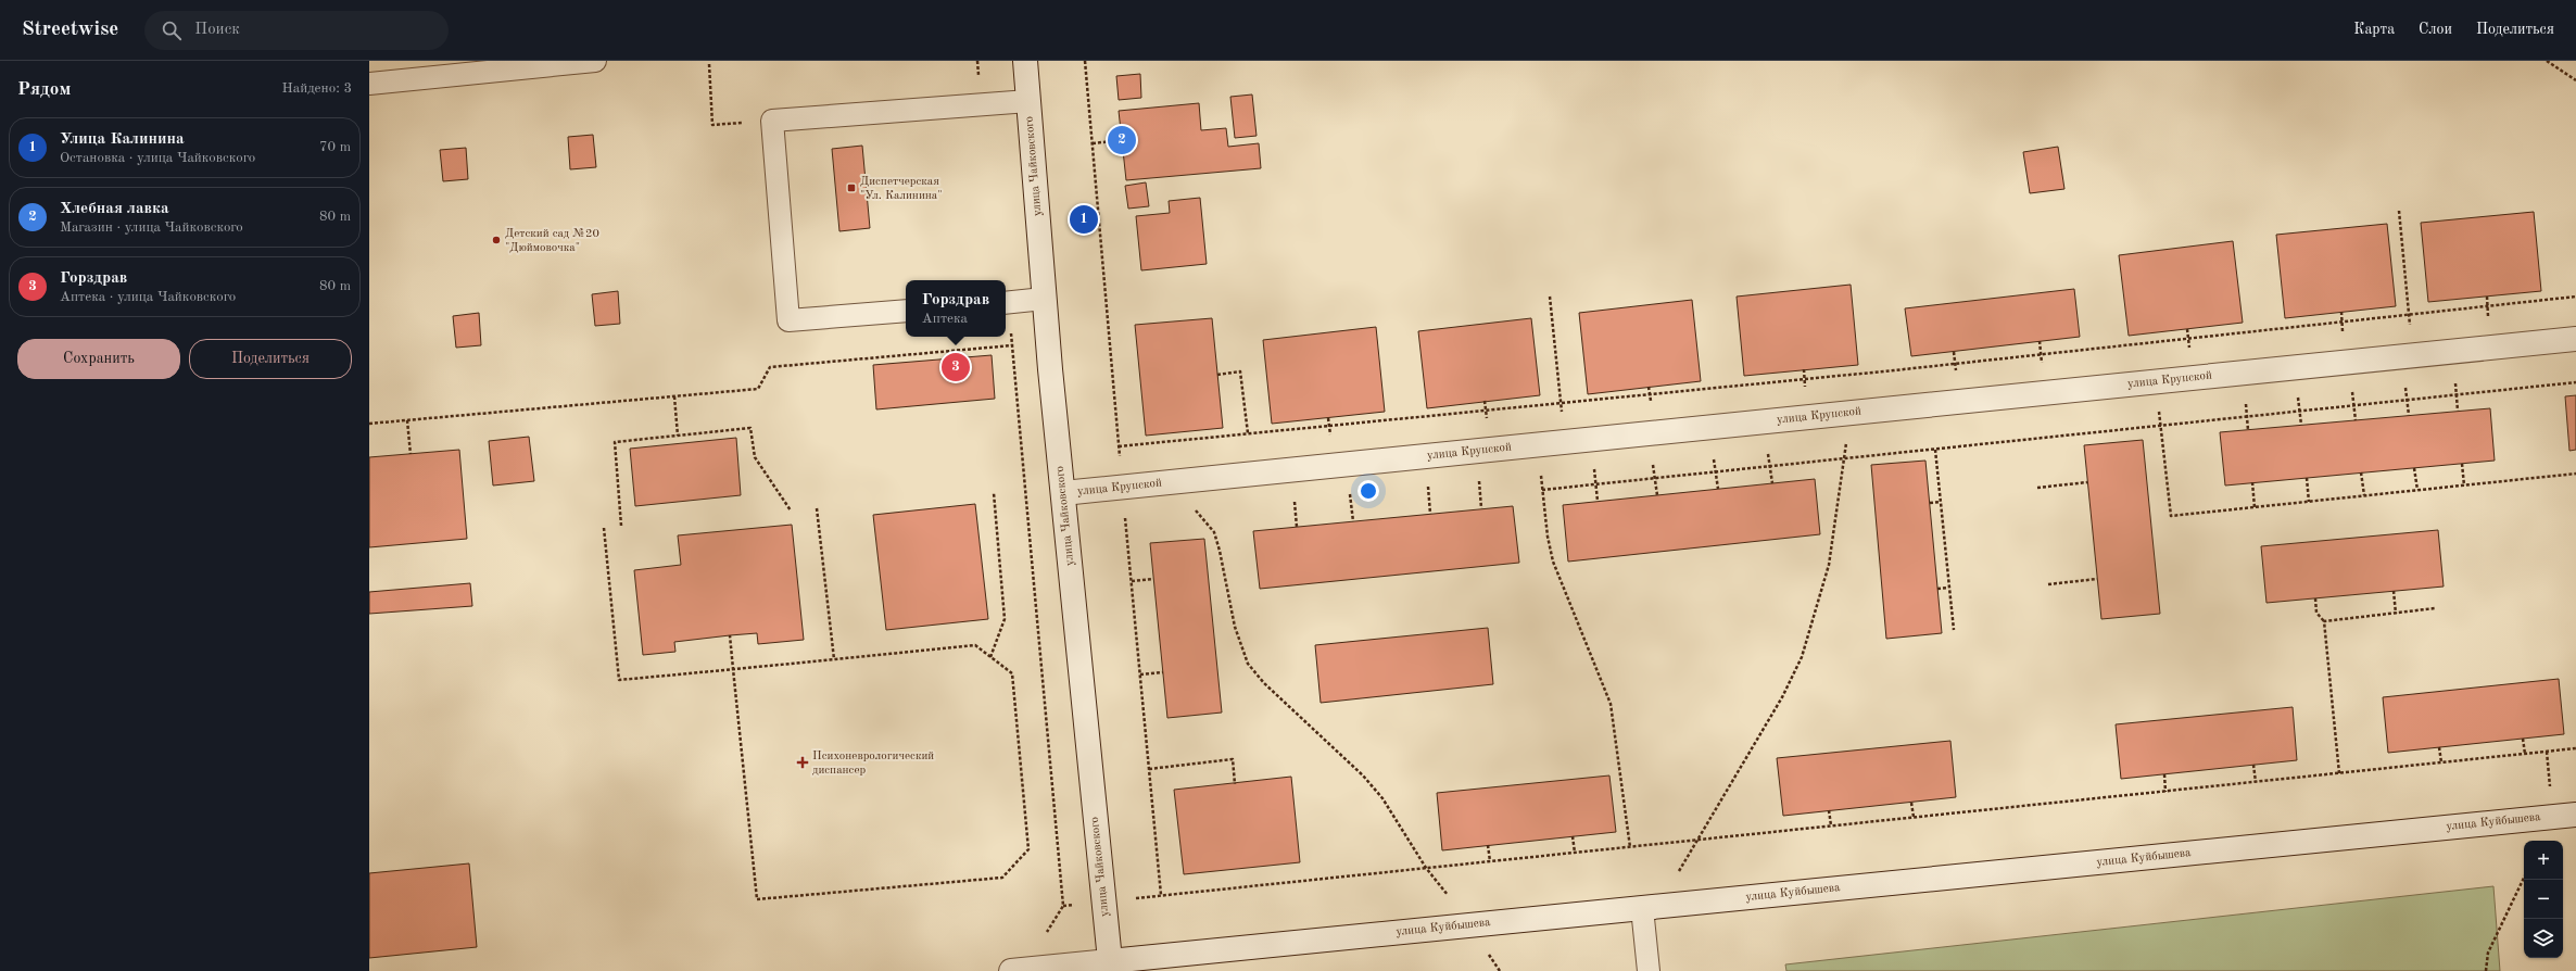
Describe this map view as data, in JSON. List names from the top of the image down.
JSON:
{
  "streets": {
    "main road": ["улица Чайковского", "улица Крупской", "улица Куйбышева"]
  },
  "crossings": [
    ["улица Чайковского", "улица Крупской"],
    ["улица Чайковского", "улица Куйбышева"]
  ],
  "places": {
    "transit": ["Диспетчерская \"Ул. Калинина\""],
    "other": ["Детский сад №20 \"Дюймовочка\""],
    "health": ["Психоневрологический диспансер"]
  },
  "page": {
    "header": "Streetwise",
    "search": "Поиск",
    "nav": ["Карта", "Слои", "Поделиться"],
    "heading": ["Рядом", "Найдено: 3"],
    "list": [
      {
        "mark": "1",
        "name": "Улица Калинина",
        "note": "Остановка · улица Чайковского",
        "value": "70 m"
      },
      {
        "mark": "2",
        "name": "Хлебная лавка",
        "note": "Магазин · улица Чайковского",
        "value": "80 m"
      },
      {
        "mark": "3",
        "name": "Горздрав",
        "note": "Аптека · улица Чайковского",
        "value": "80 m"
      }
    ],
    "pins": ["2", "1", "3"],
    "popup": ["Горздрав", "Аптека"],
    "buttons": ["Сохранить", "Поделиться"],
    "map_buttons": ["+", "−"]
  }
}
